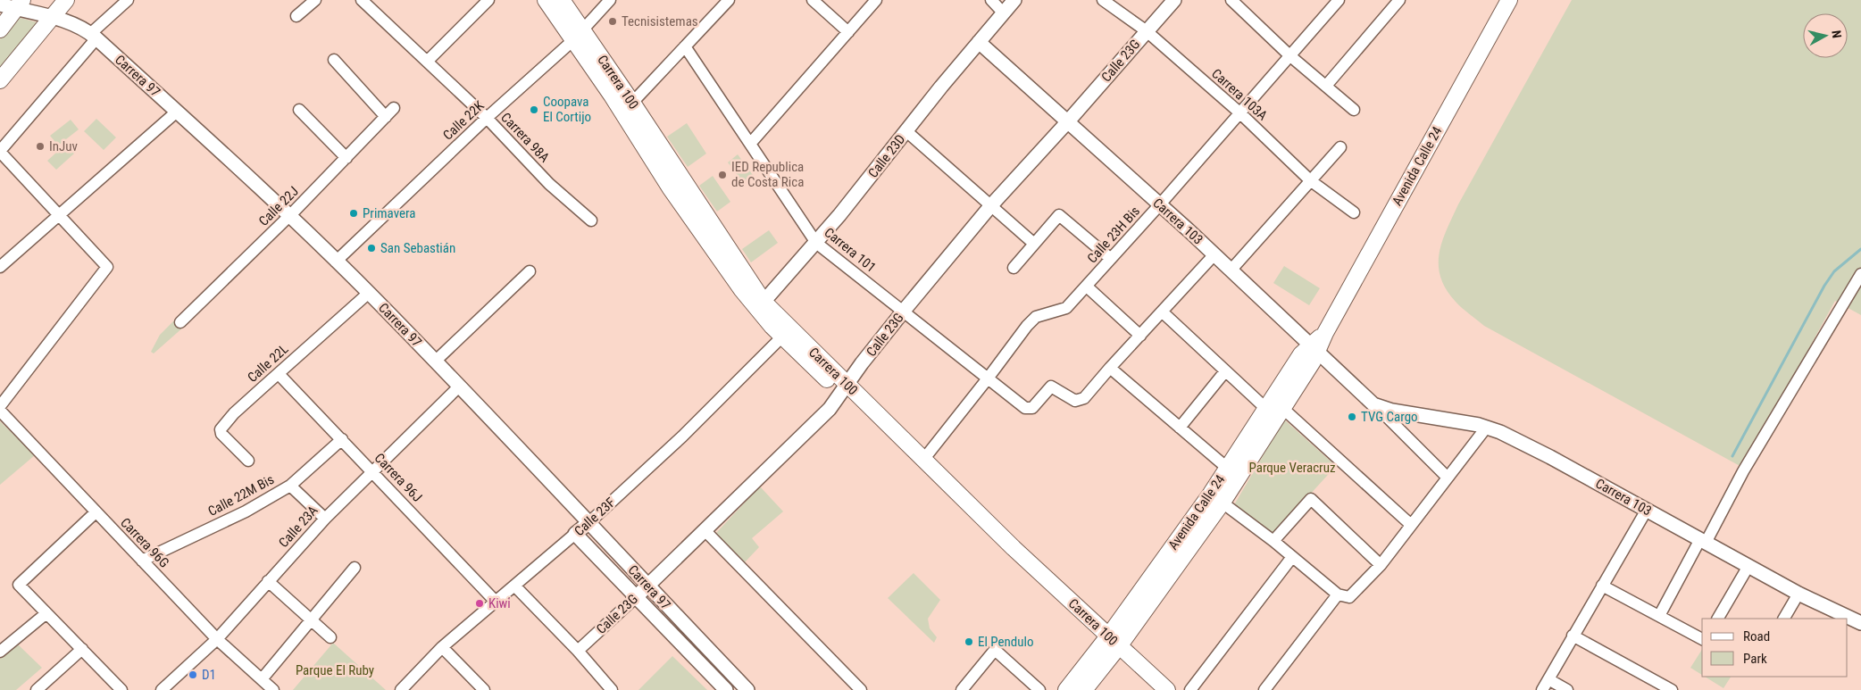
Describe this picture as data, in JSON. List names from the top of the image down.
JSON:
{
  "streets": {
    "main road": ["Carrera 100", "Avenida Calle 24"],
    "street": [
      "Calle 23G",
      "Carrera 97",
      "Carrera 103A",
      "Calle 22K",
      "Carrera 98A",
      "Calle 23D",
      "Calle 22J",
      "Carrera 103",
      "Calle 23H Bis",
      "Carrera 101",
      "Calle 22L",
      "Carrera 96J",
      "Calle 22M Bis",
      "Calle 23F",
      "Calle 23A",
      "Carrera 96G"
    ]
  },
  "crossings": [
    ["Calle 23G", "Carrera 97"],
    ["Calle 23G", "Carrera 100"],
    ["Calle 23G", "Carrera 103A"],
    ["Calle 23G", "Carrera 103"],
    ["Calle 23G", "Carrera 101"],
    ["Carrera 97", "Calle 22K"],
    ["Carrera 97", "Calle 22J"],
    ["Carrera 97", "Calle 22L"],
    ["Carrera 97", "Calle 23F"],
    ["Carrera 97", "Calle 23A"],
    ["Carrera 100", "Calle 22K"],
    ["Carrera 100", "Calle 23D"],
    ["Carrera 100", "Avenida Calle 24"],
    ["Carrera 100", "Calle 23H Bis"],
    ["Carrera 100", "Calle 23F"],
    ["Carrera 103A", "Calle 23H Bis"],
    ["Calle 22K", "Carrera 98A"],
    ["Calle 23D", "Carrera 103"],
    ["Calle 23D", "Carrera 101"],
    ["Avenida Calle 24", "Carrera 103"],
    ["Carrera 103", "Calle 23H Bis"],
    ["Calle 23H Bis", "Carrera 101"],
    ["Calle 22L", "Carrera 96J"],
    ["Carrera 96J", "Calle 22M Bis"],
    ["Carrera 96J", "Calle 23F"],
    ["Carrera 96J", "Calle 23A"],
    ["Calle 22M Bis", "Carrera 96G"],
    ["Calle 23A", "Carrera 96G"]
  ],
  "parks": ["Parque Veracruz", "Parque El Ruby"],
  "places": [
    "Tecnisistemas",
    "Coopava El Cortijo",
    "InJuv",
    "IED Republica de Costa Rica",
    "Primavera",
    "San Sebastián",
    "TVG Cargo",
    "Kiwi",
    "El Pendulo",
    "D1"
  ],
  "legend": ["Road", "Park"],
  "north": "right"
}
